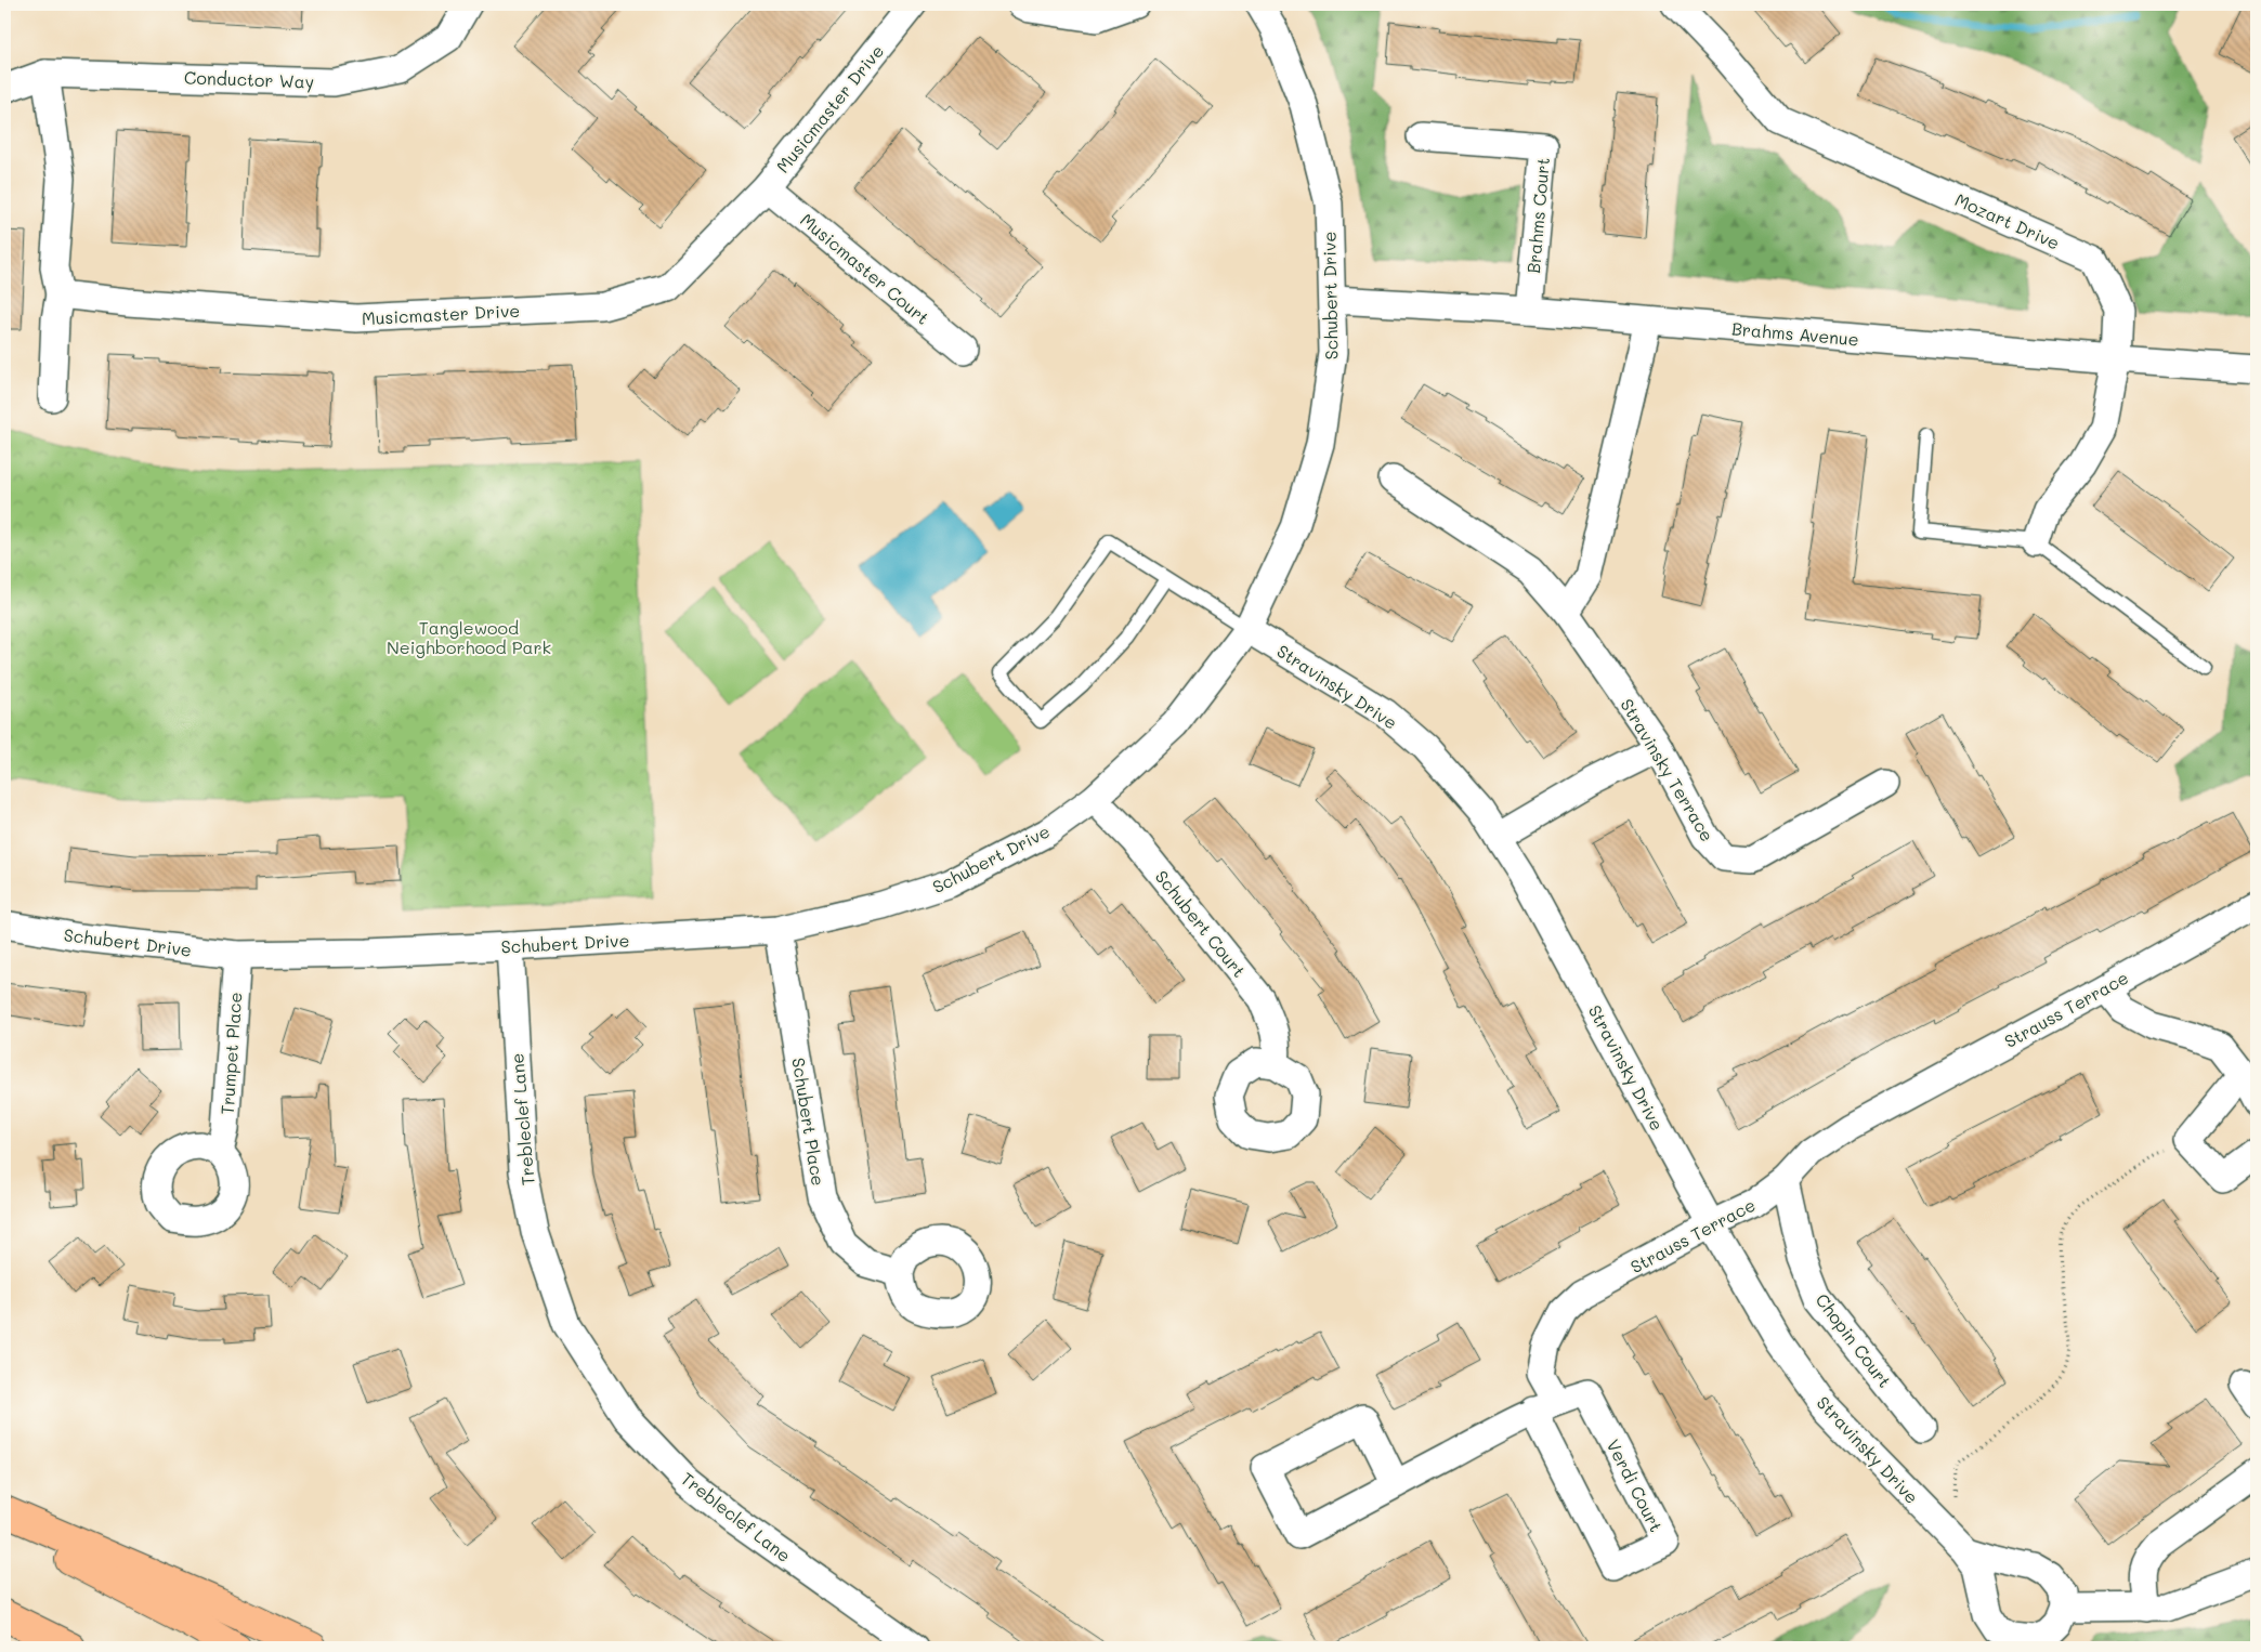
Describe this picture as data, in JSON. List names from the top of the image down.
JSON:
{
  "streets": {
    "street": [
      "Conductor Way",
      "Musicmaster Drive",
      "Brahms Court",
      "Mozart Drive",
      "Musicmaster Court",
      "Schubert Drive",
      "Brahms Avenue",
      "Stravinsky Drive",
      "Stravinsky Terrace",
      "Schubert Court",
      "Strauss Terrace",
      "Trumpet Place",
      "Trebleclef Lane",
      "Schubert Place",
      "Chopin Court",
      "Verdi Court"
    ]
  },
  "crossings": [
    ["Musicmaster Drive", "Musicmaster Court"],
    ["Brahms Court", "Brahms Avenue"],
    ["Mozart Drive", "Brahms Avenue"],
    ["Schubert Drive", "Brahms Avenue"],
    ["Schubert Drive", "Stravinsky Drive"],
    ["Schubert Drive", "Schubert Court"],
    ["Schubert Drive", "Trumpet Place"],
    ["Schubert Drive", "Trebleclef Lane"],
    ["Schubert Drive", "Schubert Place"],
    ["Stravinsky Drive", "Strauss Terrace"],
    ["Strauss Terrace", "Chopin Court"],
    ["Strauss Terrace", "Verdi Court"]
  ],
  "parks": ["Tanglewood Neighborhood Park"]
}
